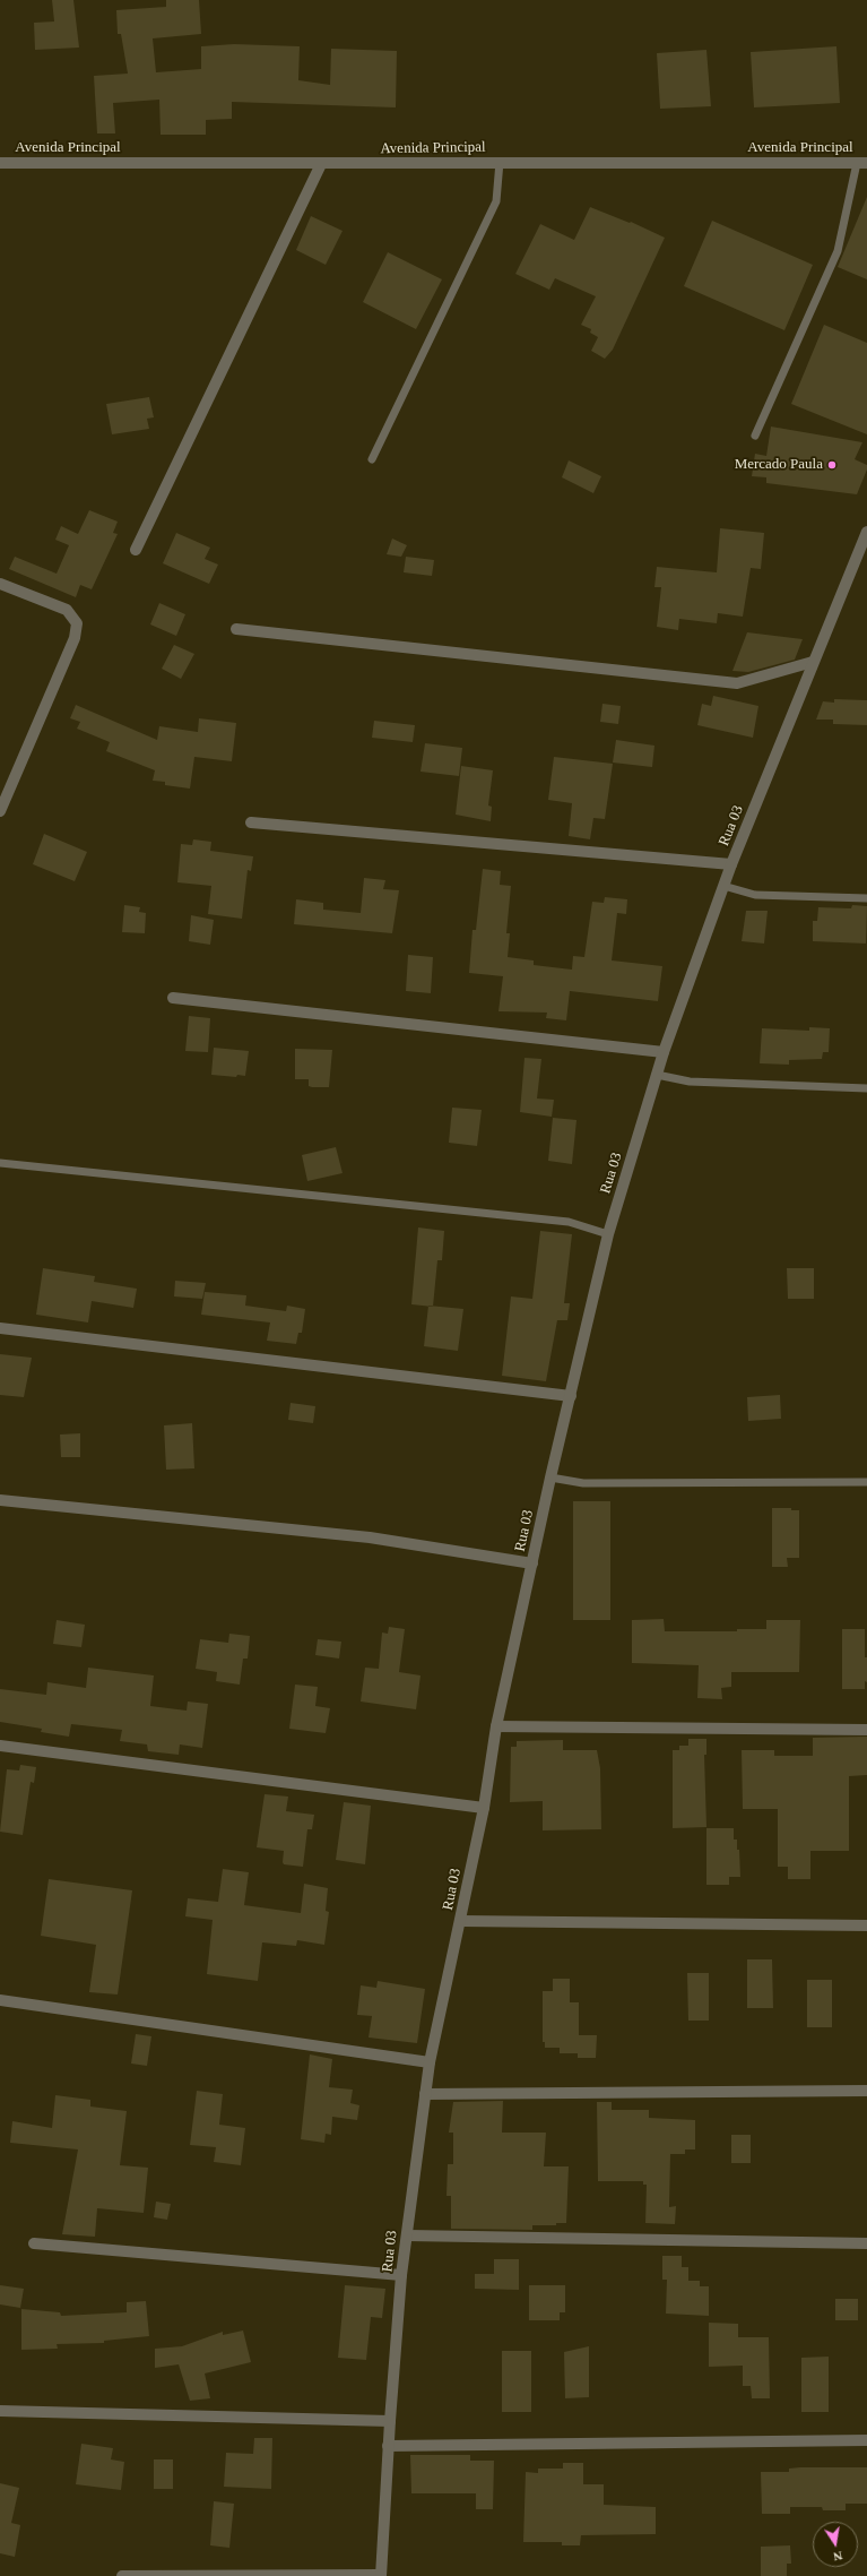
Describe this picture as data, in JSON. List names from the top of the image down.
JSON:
{
  "streets": {
    "street": ["Avenida Principal", "Rua 03"]
  },
  "places": ["Mercado Paula"],
  "north": "bottom"
}
